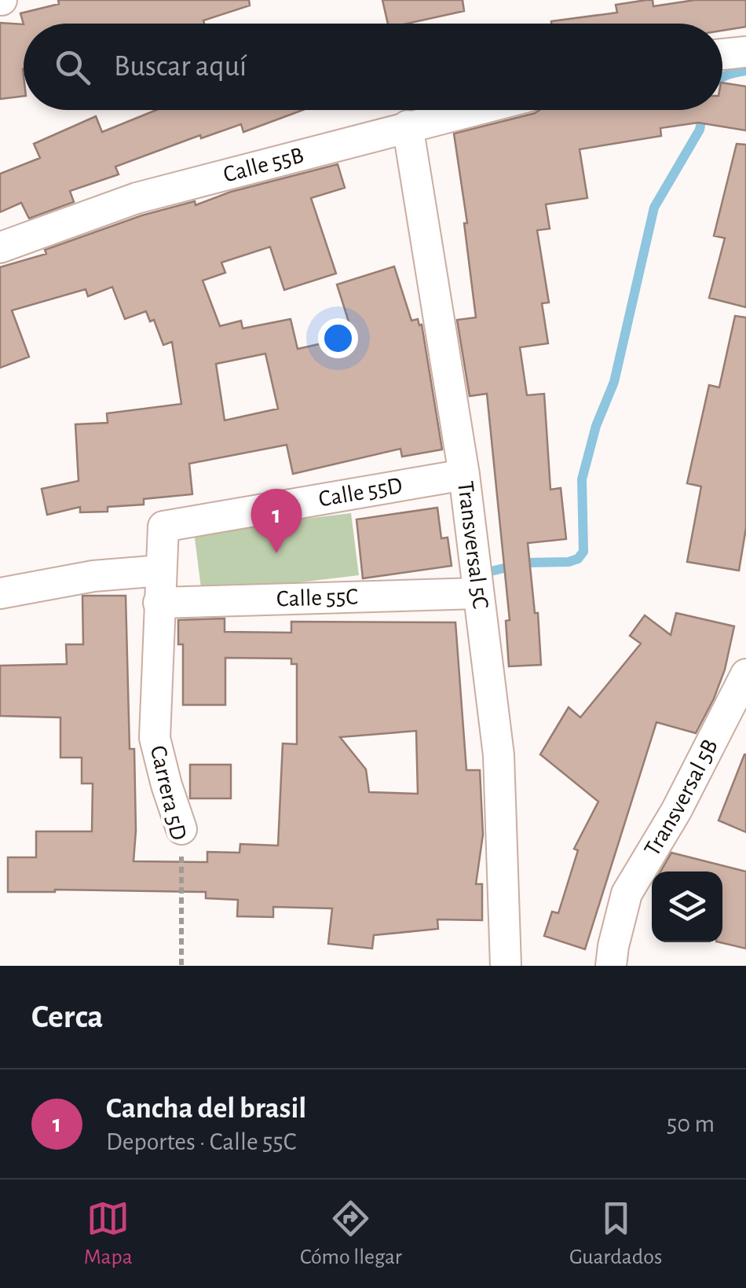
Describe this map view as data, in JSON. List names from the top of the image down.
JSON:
{
  "streets": {
    "street": [
      "Calle 55B",
      "Calle 55D",
      "Transversal 5C",
      "Calle 55C",
      "Carrera 5D",
      "Transversal 5B"
    ]
  },
  "crossings": [
    ["Calle 55B", "Transversal 5C"],
    ["Calle 55D", "Transversal 5C"],
    ["Calle 55D", "Carrera 5D"],
    ["Transversal 5C", "Calle 55C"],
    ["Calle 55C", "Carrera 5D"]
  ],
  "page": {
    "search": "Buscar aquí",
    "pins": "1",
    "heading": "Cerca",
    "list": [
      {
        "mark": "1",
        "name": "Cancha del brasil",
        "note": "Deportes · Calle 55C",
        "value": "50 m"
      }
    ],
    "nav": ["Mapa", "Cómo llegar", "Guardados"]
  }
}
